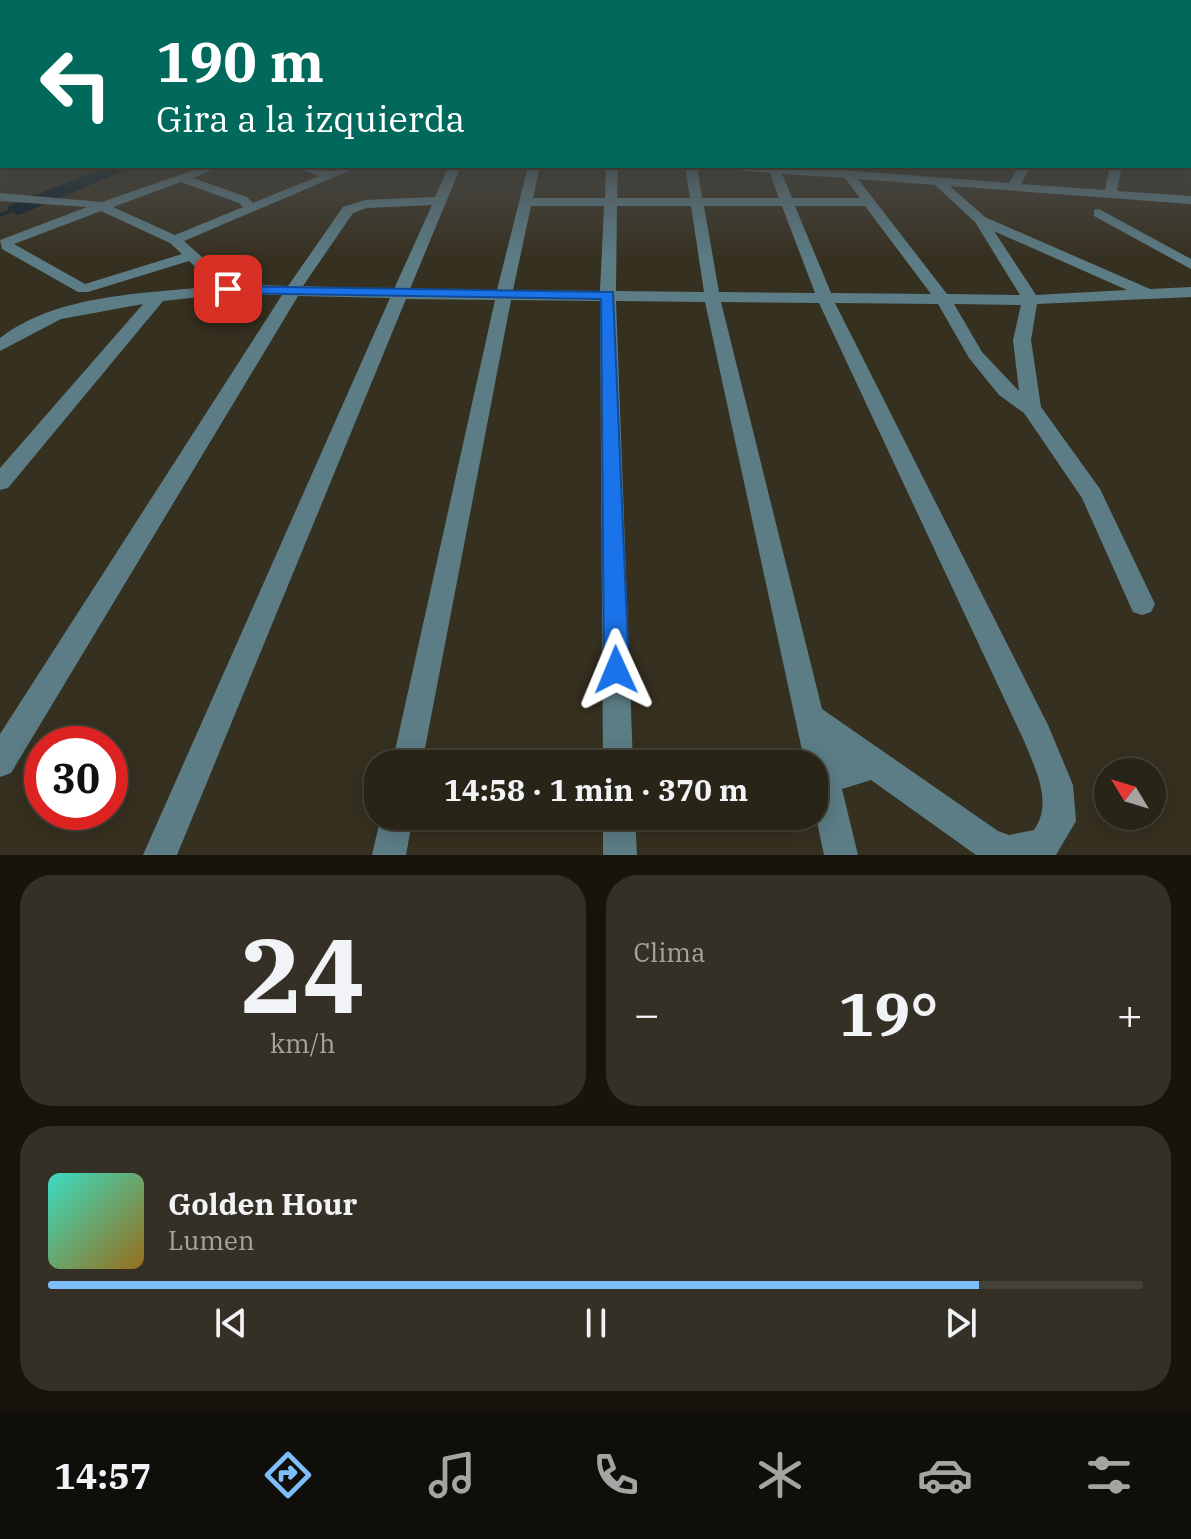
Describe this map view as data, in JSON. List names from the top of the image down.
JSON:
{
  "north": "top left",
  "page": {
    "turn": ["190 m", "Gira a la izquierda"],
    "limit": "30",
    "trip": "14:58 · 1 min · 370 m",
    "tile": [
      ["24", "km/h"],
      "Clima"
    ],
    "heat": ["−", "19°", "+"],
    "song": ["Golden Hour", "Lumen"],
    "tabs": "14:57"
  }
}
